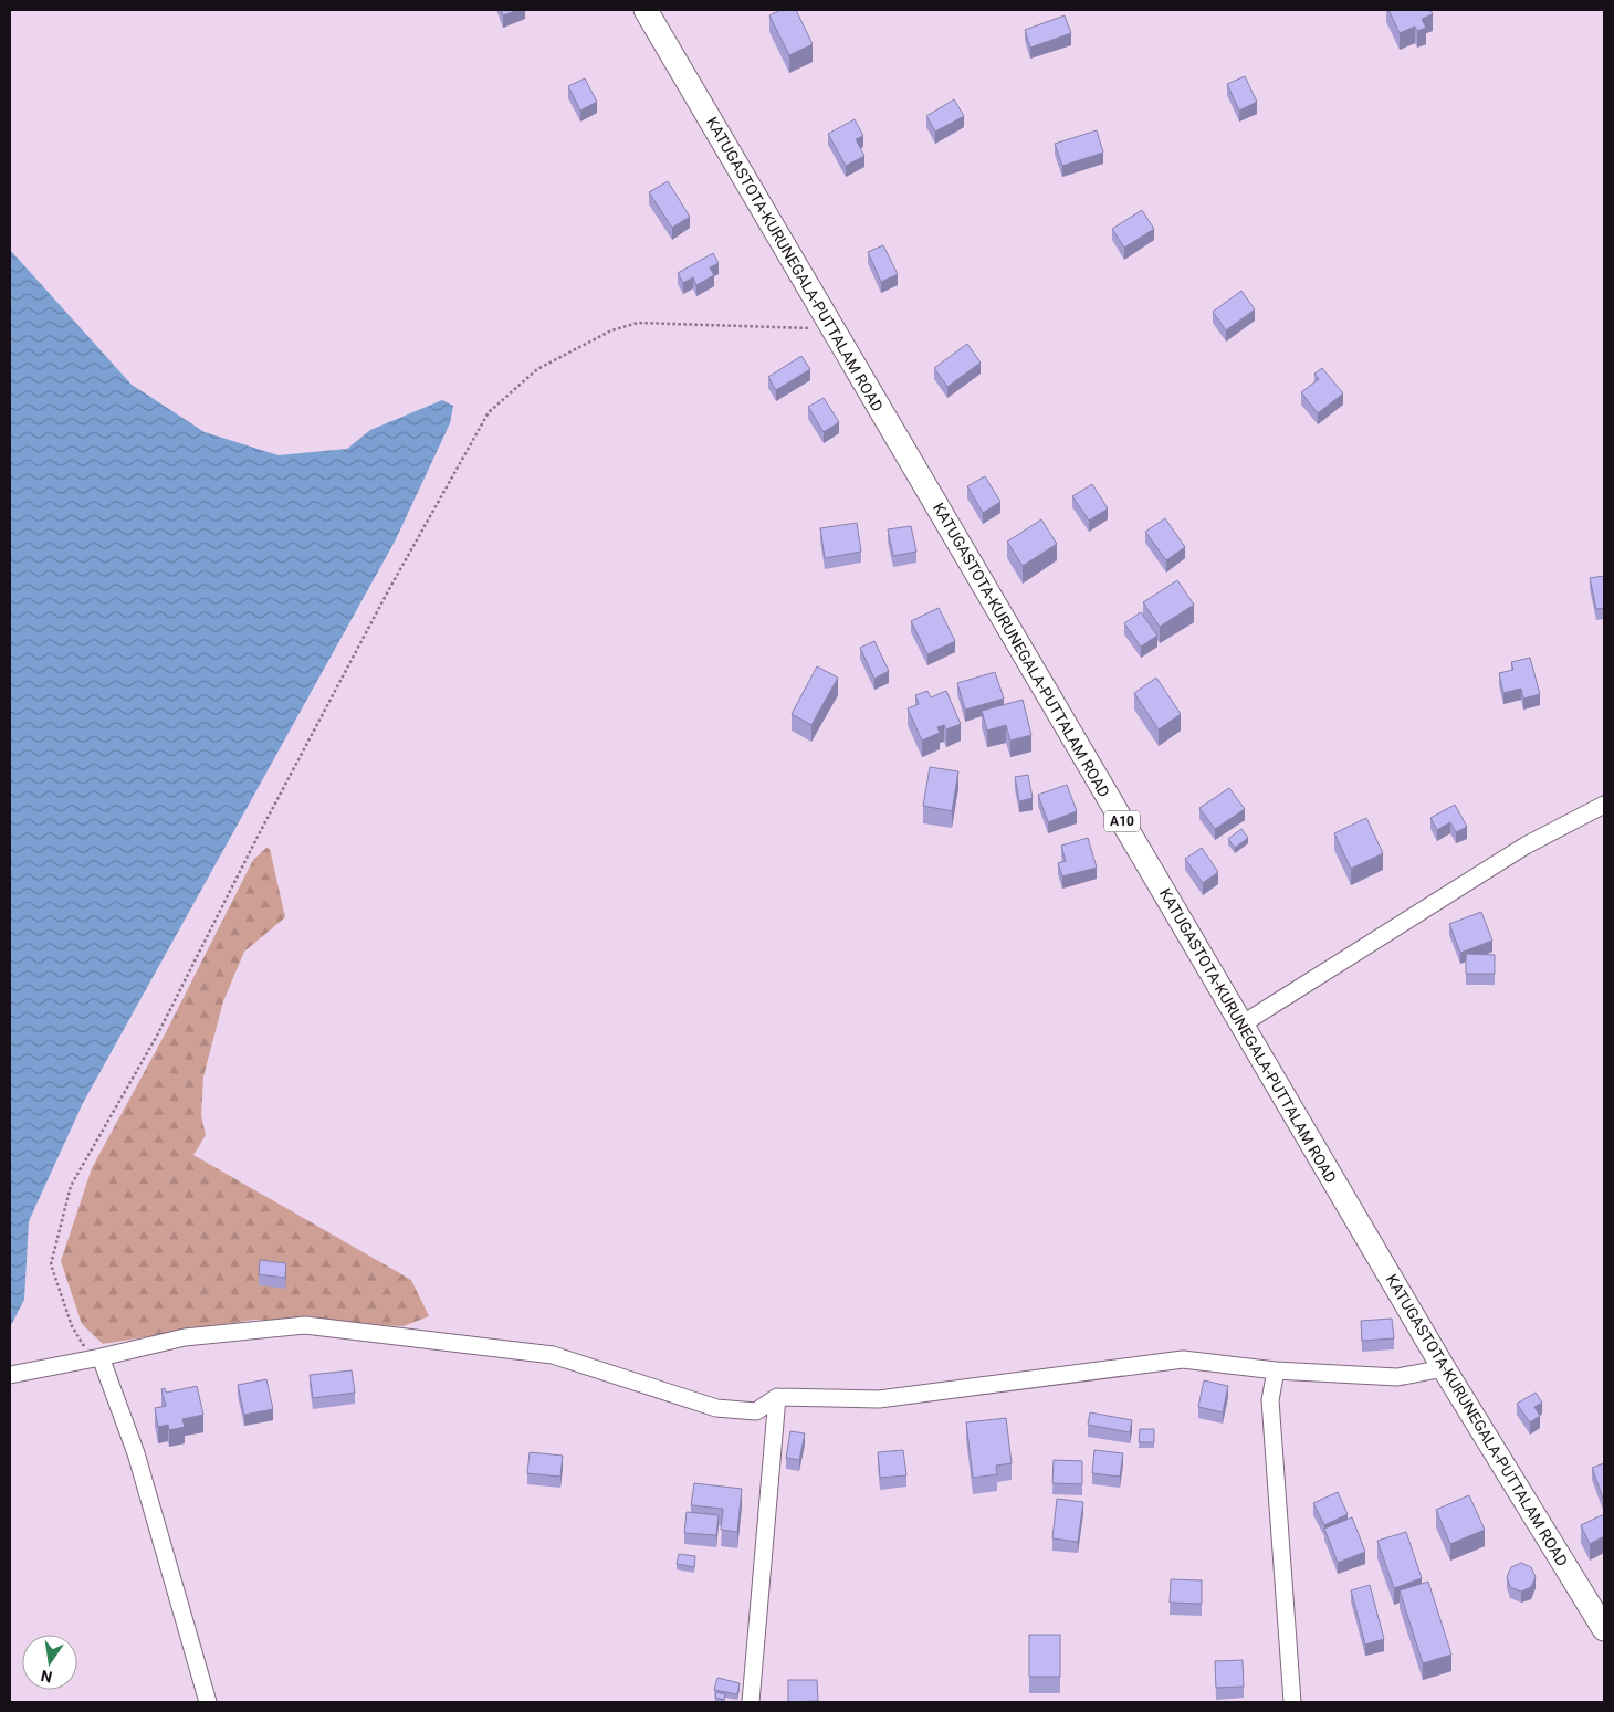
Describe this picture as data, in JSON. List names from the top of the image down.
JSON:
{
  "streets": {
    "highway": ["KATUGASTOTA-KURUNEGALA-PUTTALAM ROAD", "A10"]
  },
  "north": "bottom"
}
